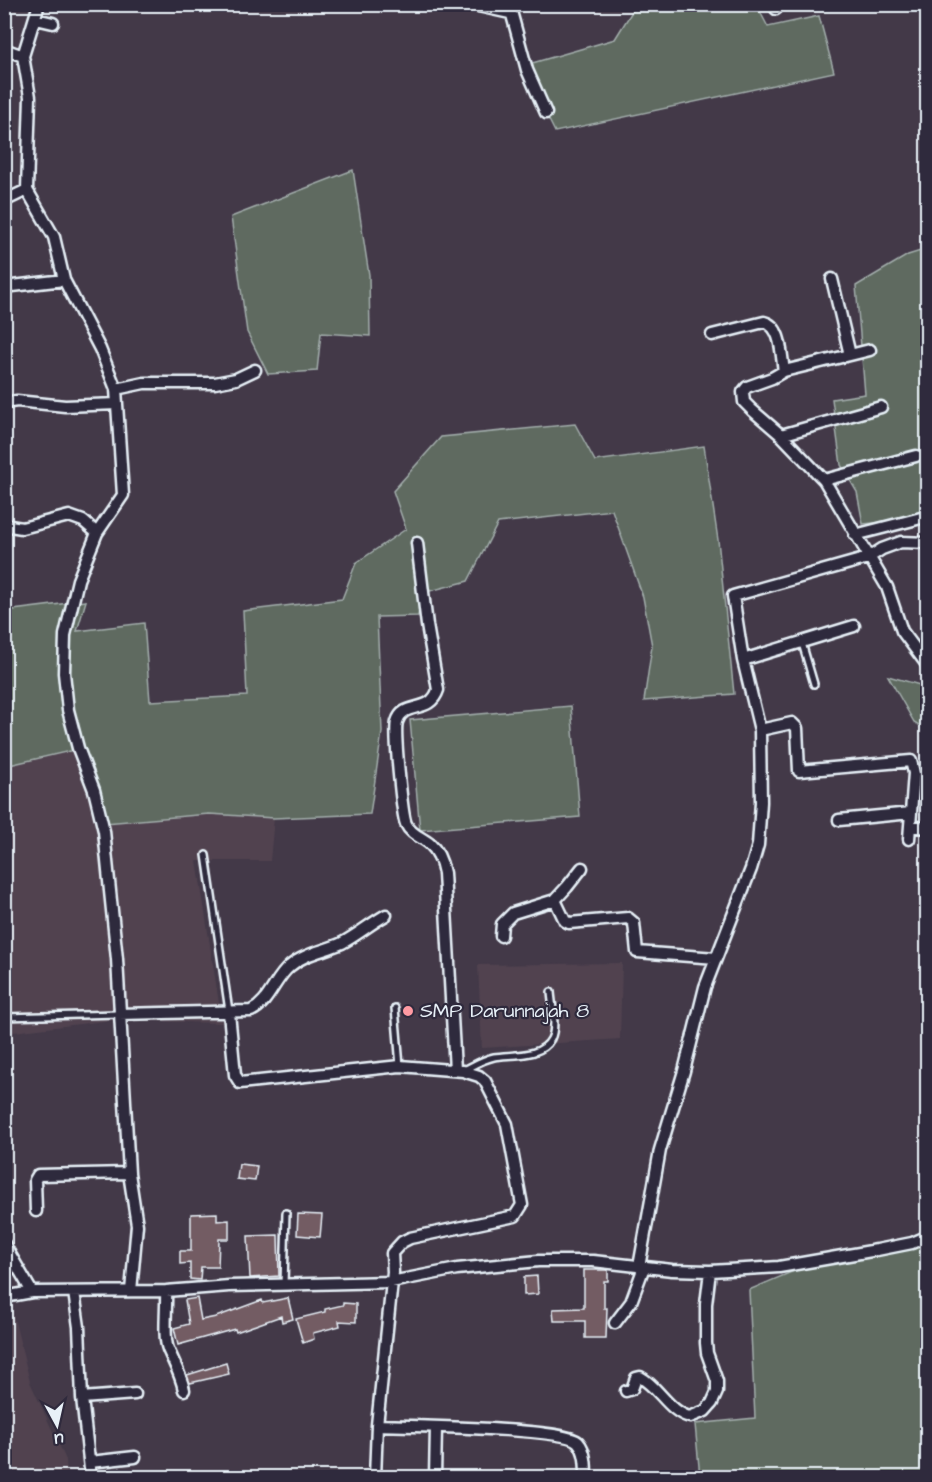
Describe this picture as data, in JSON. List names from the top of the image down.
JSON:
{
  "places": ["SMP Darunnajah 8"],
  "north": "bottom"
}
